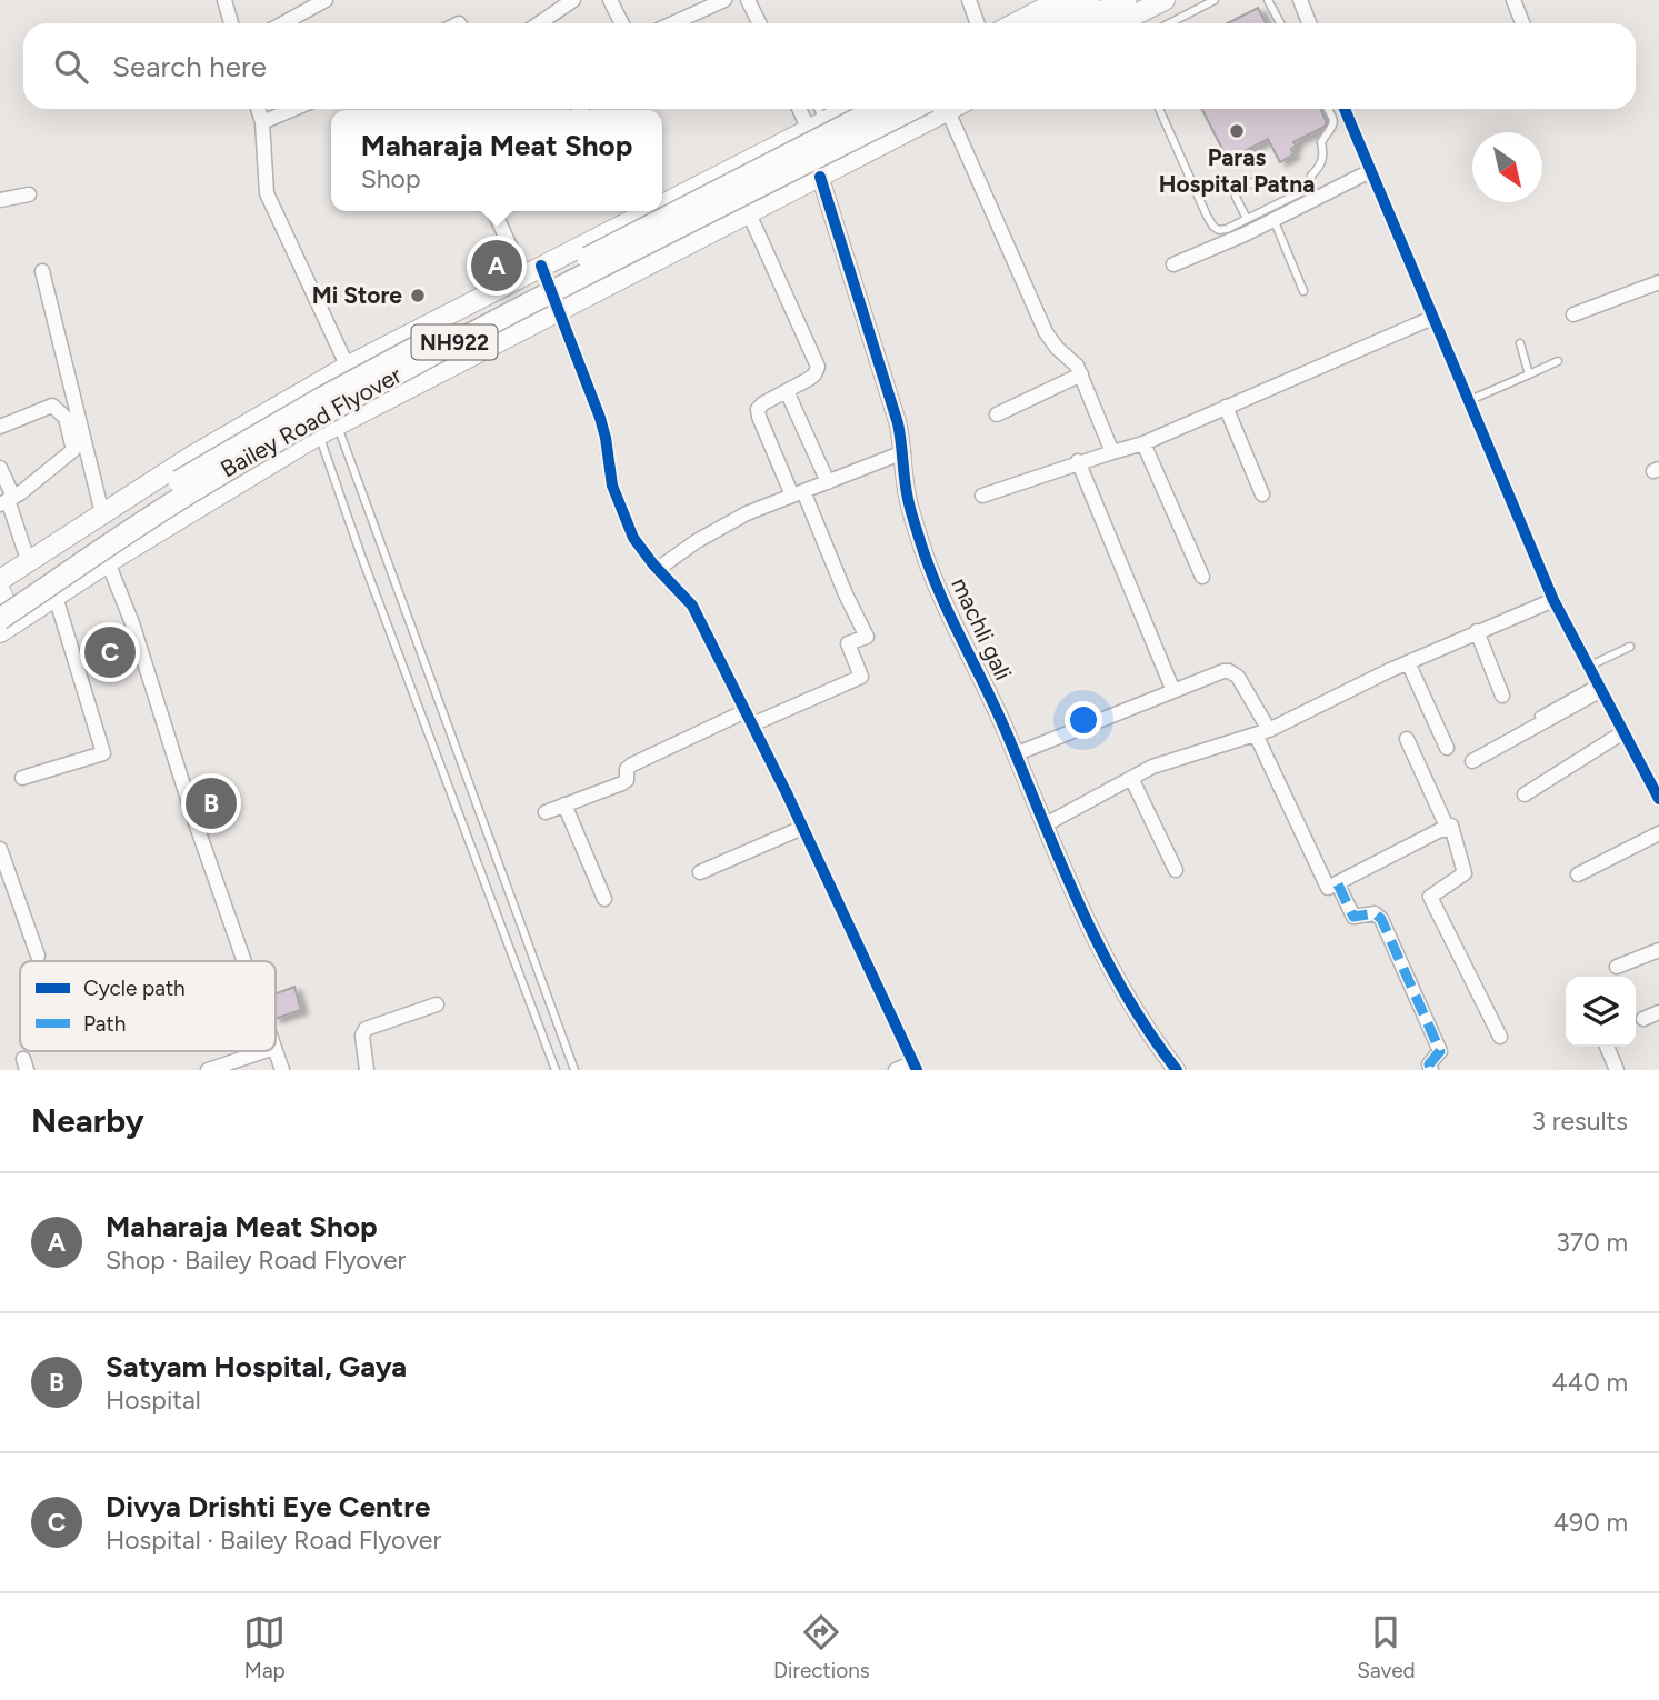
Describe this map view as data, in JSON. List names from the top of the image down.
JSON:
{
  "streets": {
    "highway": ["NH922", "Bailey Road Flyover"],
    "street": ["machli gali"]
  },
  "places": ["Paras Hospital Patna", "Mi Store"],
  "legend": ["Cycle path", "Path"],
  "north": "bottom right",
  "page": {
    "search": "Search here",
    "popup": ["Maharaja Meat Shop", "Shop"],
    "pins": ["A", "C", "B"],
    "heading": ["Nearby", "3 results"],
    "list": [
      {
        "mark": "A",
        "name": "Maharaja Meat Shop",
        "note": "Shop · Bailey Road Flyover",
        "value": "370 m"
      },
      {
        "mark": "B",
        "name": "Satyam Hospital, Gaya",
        "note": "Hospital",
        "value": "440 m"
      },
      {
        "mark": "C",
        "name": "Divya Drishti Eye Centre",
        "note": "Hospital · Bailey Road Flyover",
        "value": "490 m"
      }
    ],
    "nav": ["Map", "Directions", "Saved"]
  }
}
